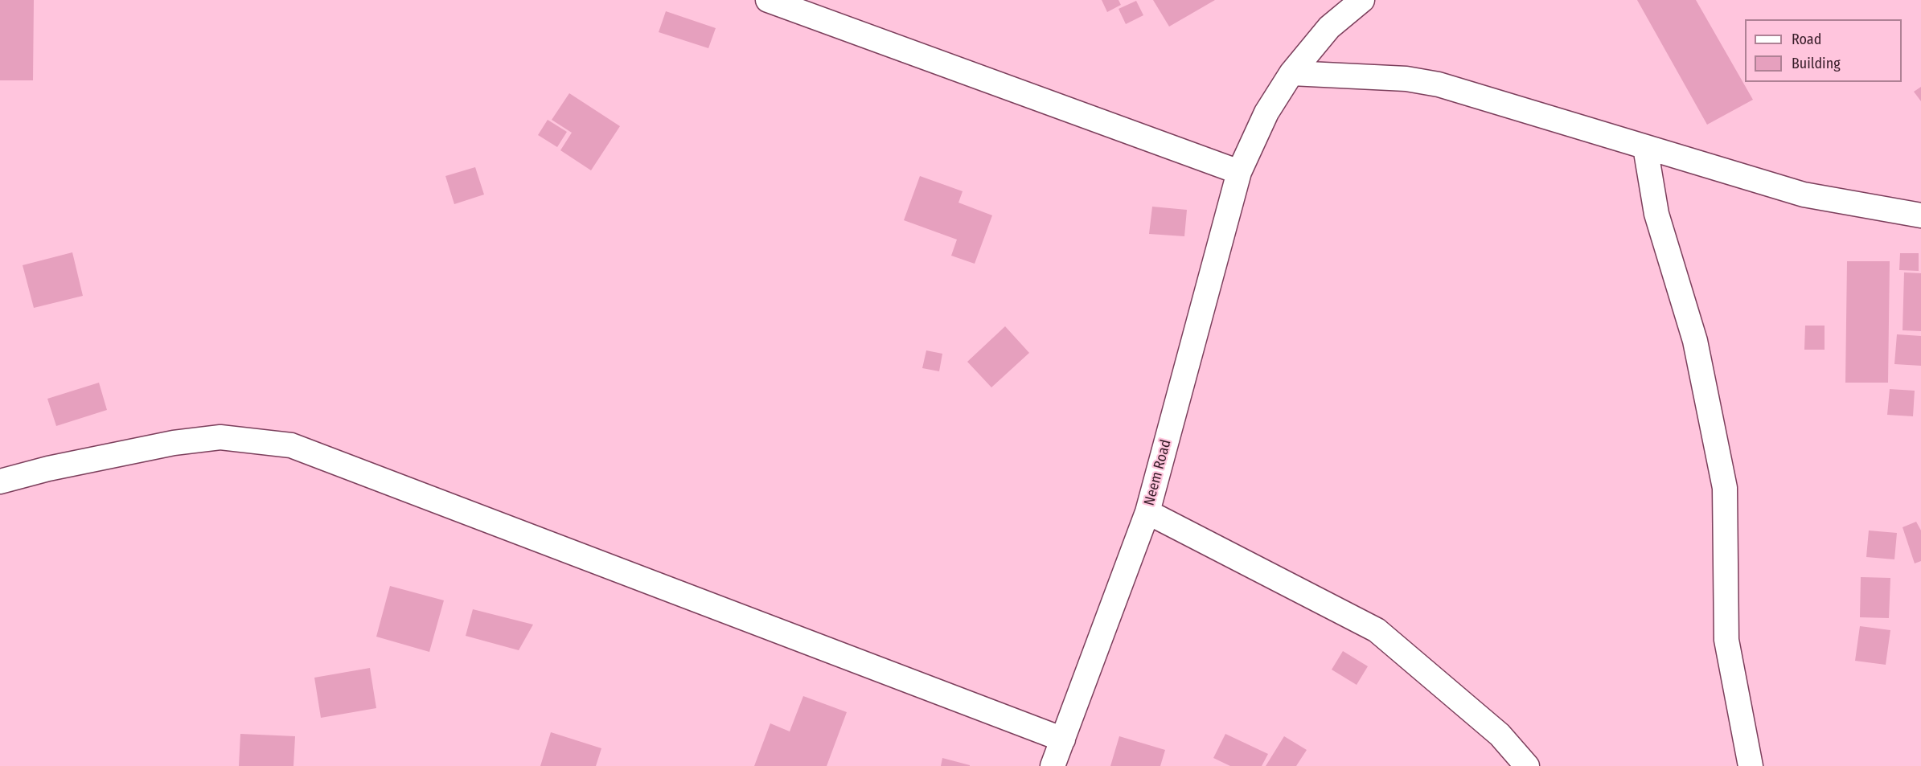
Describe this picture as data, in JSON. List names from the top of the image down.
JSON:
{
  "streets": {
    "street": ["Neem Road"]
  },
  "legend": ["Road", "Building"]
}
